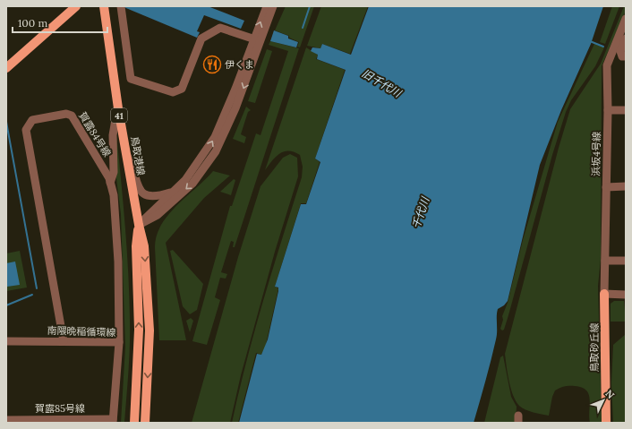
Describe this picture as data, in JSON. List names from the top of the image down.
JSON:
{
  "streets": {
    "main road": ["41", "鳥取港線", "鳥取砂丘線"],
    "street": [
      "賀露84号線",
      "浜坂4号線",
      "南隈晩稲循環線",
      "賀露85号線"
    ]
  },
  "crossings": [
    ["賀露84号線", "南隈晩稲循環線"],
    ["浜坂4号線", "鳥取砂丘線"],
    ["南隈晩稲循環線", "賀露85号線"]
  ],
  "water": ["旧千代川", "千代川"],
  "places": {
    "restaurant": ["伊くま"]
  },
  "scale_bar": "100 m",
  "north": "top right"
}
